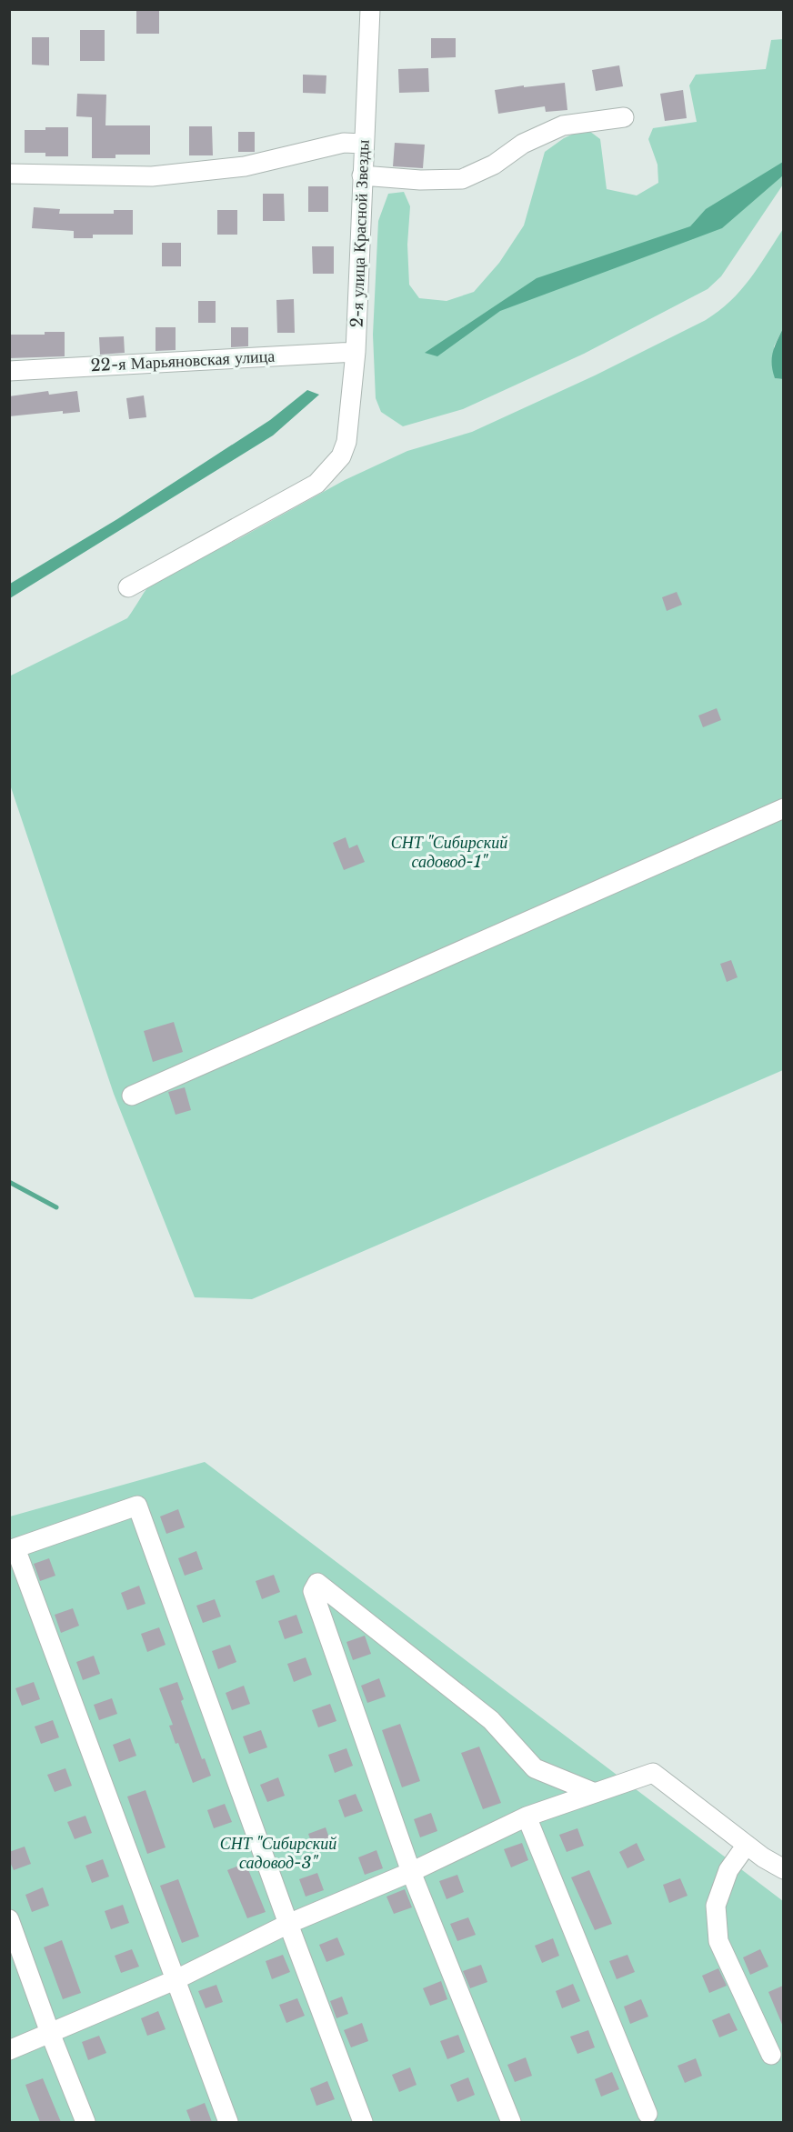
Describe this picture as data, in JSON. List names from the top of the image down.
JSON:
{
  "streets": {
    "street": ["2-я улица Красной Звезды", "22-я Марьяновская улица"]
  },
  "crossings": [
    ["2-я улица Красной Звезды", "22-я Марьяновская улица"]
  ],
  "parks": ["СНТ \"Сибирский садовод-1\"", "СНТ \"Сибирский садовод-3\""]
}
